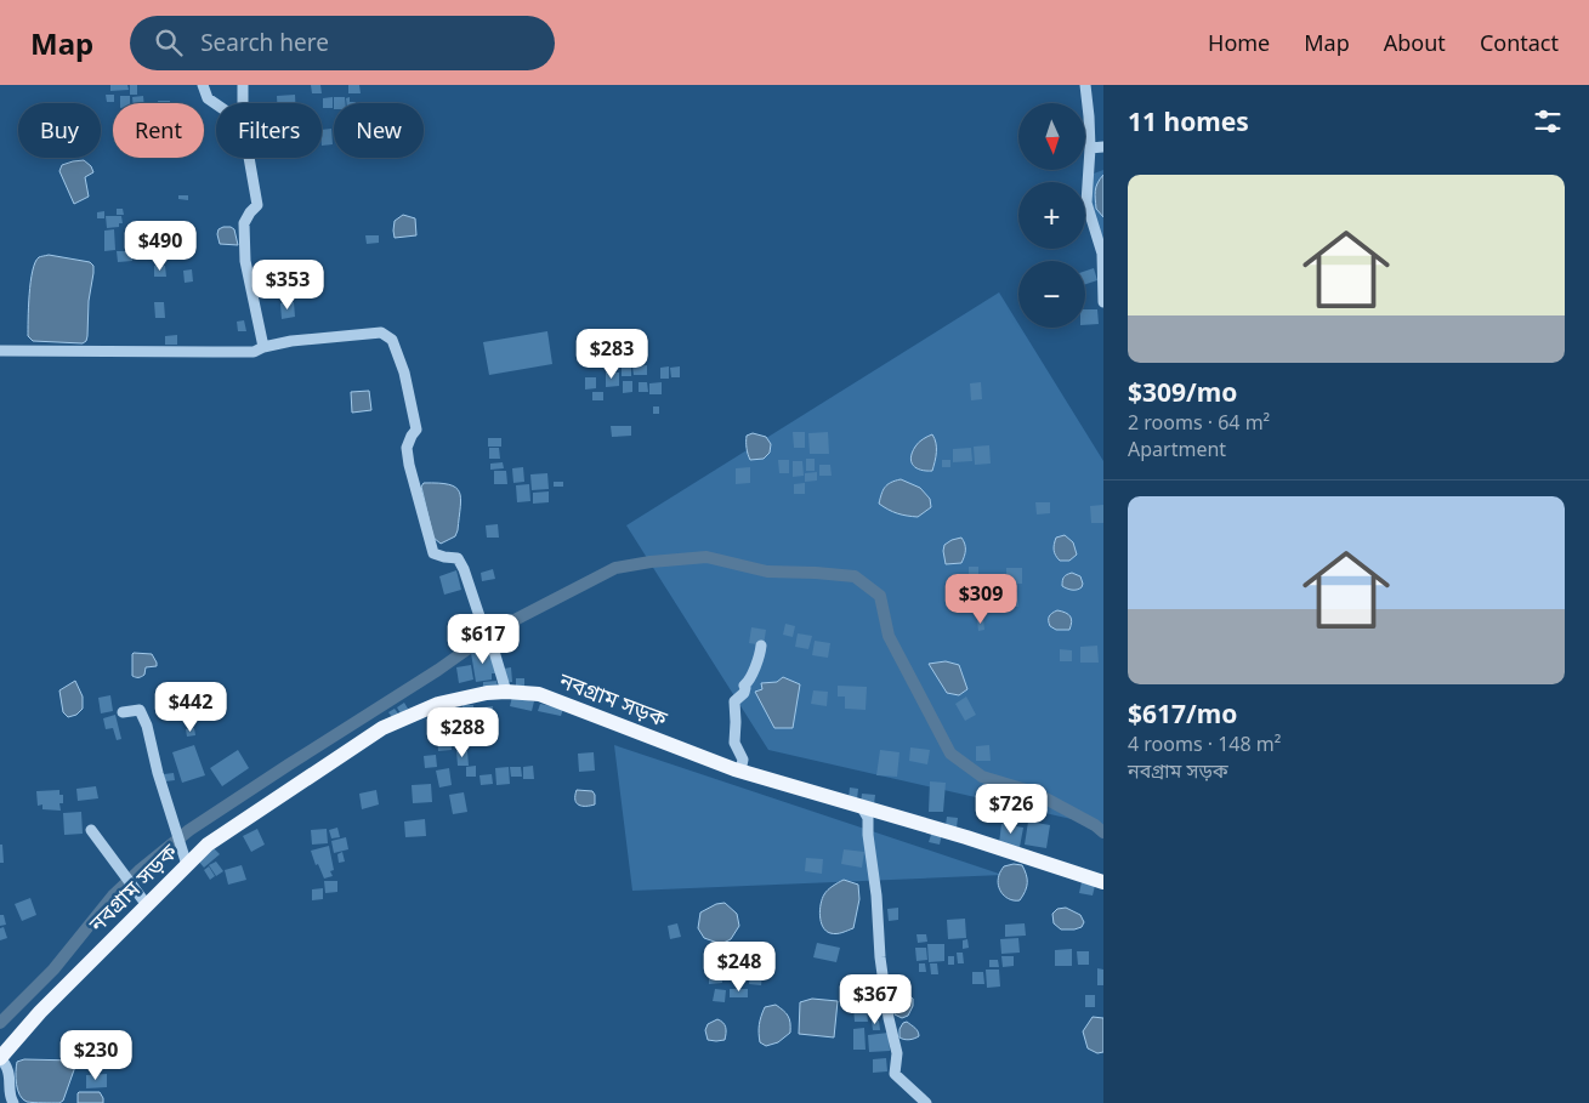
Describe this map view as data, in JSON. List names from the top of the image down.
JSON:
{
  "streets": {
    "main road": ["নবগ্রাম সড়ক"]
  },
  "north": "bottom",
  "page": {
    "header": "Map",
    "search": "Search here",
    "nav": [
      "Home",
      "Map",
      "About",
      "Contact"
    ],
    "heading": "11 homes",
    "map_buttons": ["+", "−"],
    "chip": [
      "Buy",
      "Rent",
      "Filters",
      "New"
    ],
    "list": [
      {
        "name": "$309/mo",
        "note": "2 rooms · 64 m² · Apartment"
      },
      {
        "name": "$617/mo",
        "note": "4 rooms · 148 m² · নবগ্রাম সড়ক"
      }
    ],
    "price": [
      "$490",
      "$353",
      "$283",
      "$309",
      "$617",
      "$442",
      "$288",
      "$726",
      "$248",
      "$367",
      "$230"
    ]
  }
}
